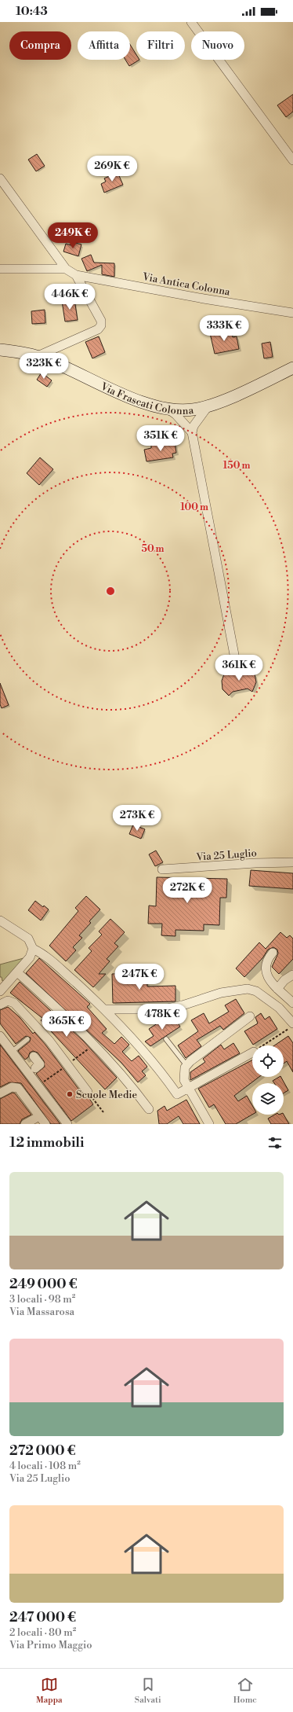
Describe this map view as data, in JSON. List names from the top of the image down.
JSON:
{
  "streets": {
    "street": ["Via Antica Colonna", "Via Frascati Colonna", "Via 25 Luglio"]
  },
  "places": ["Scuole Medie"],
  "page": {
    "status": "10:43",
    "chip": [
      "Compra",
      "Affitta",
      "Filtri",
      "Nuovo"
    ],
    "price": [
      "269K €",
      "249K €",
      "446K €",
      "333K €",
      "323K €",
      "351K €",
      "361K €",
      "273K €",
      "272K €",
      "247K €",
      "478K €",
      "365K €"
    ],
    "heading": "12 immobili",
    "list": [
      {
        "name": "249 000 €",
        "note": "3 locali · 98 m² · Via Massarosa"
      },
      {
        "name": "272 000 €",
        "note": "4 locali · 108 m² · Via 25 Luglio"
      },
      {
        "name": "247 000 €",
        "note": "2 locali · 80 m² · Via Primo Maggio"
      }
    ],
    "tabs": ["Mappa", "Salvati", "Home"]
  },
  "rings": ["150 m", "100 m", "50 m"]
}
